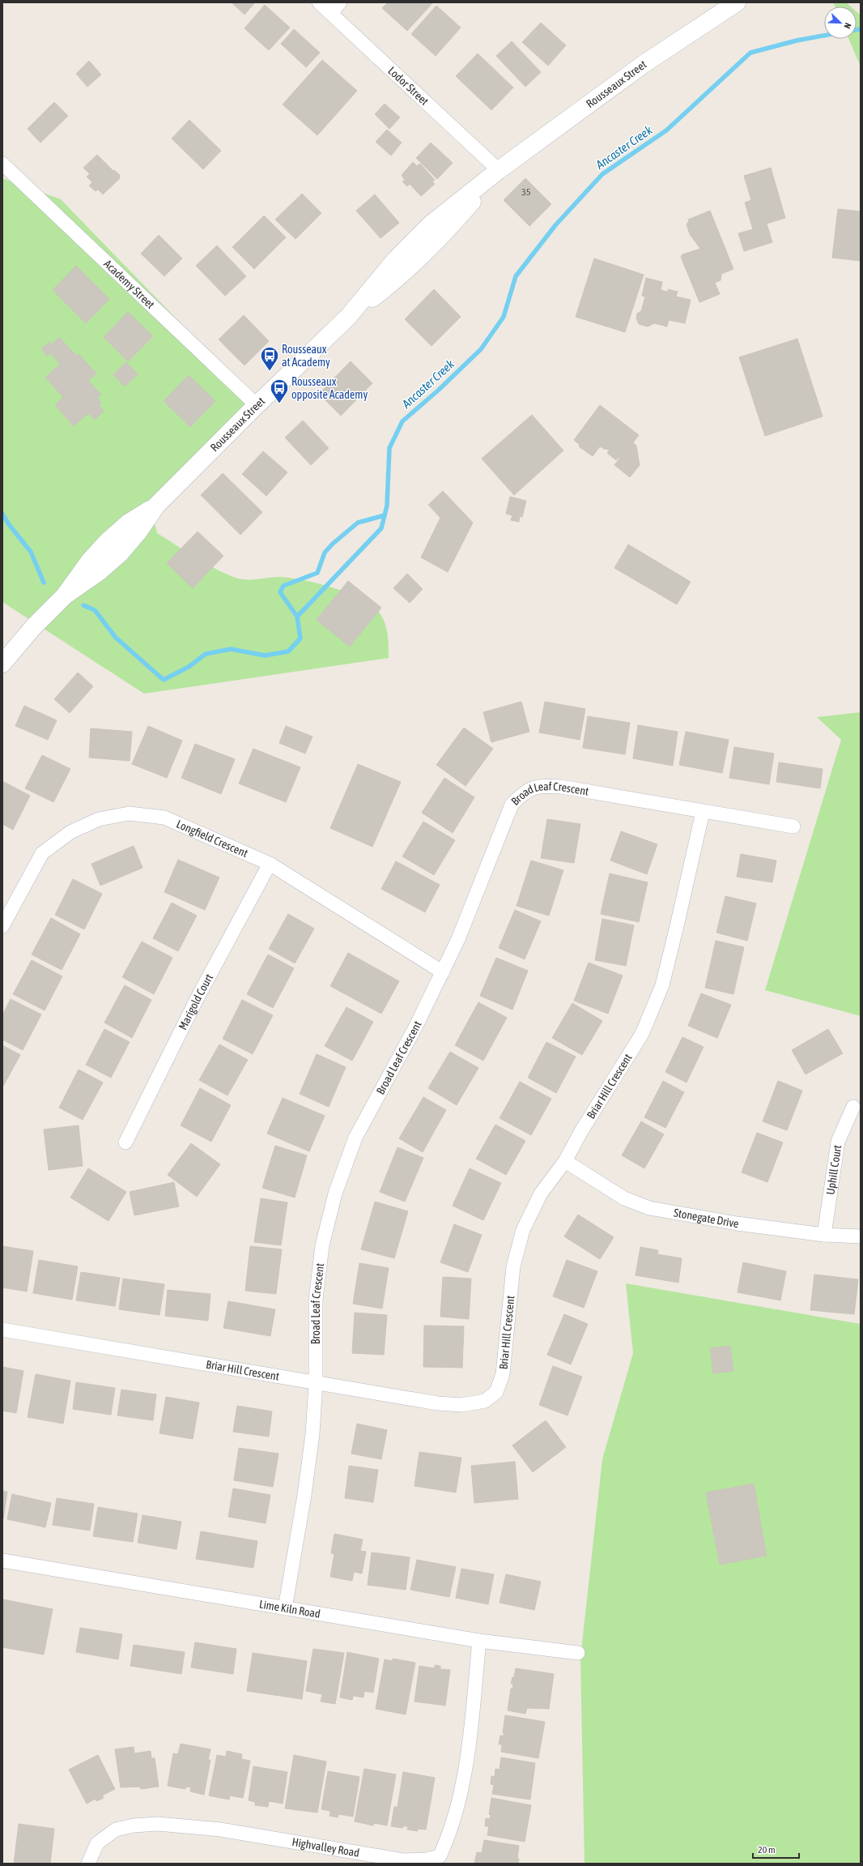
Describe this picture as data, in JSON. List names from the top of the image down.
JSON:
{
  "streets": {
    "main road": ["Rousseaux Street"],
    "street": [
      "Lodor Street",
      "Academy Street",
      "Broad Leaf Crescent",
      "Longfield Crescent",
      "Marigold Court",
      "Briar Hill Crescent",
      "Uphill Court",
      "Stonegate Drive",
      "Lime Kiln Road",
      "Highvalley Road"
    ]
  },
  "crossings": [
    ["Rousseaux Street", "Lodor Street"],
    ["Rousseaux Street", "Academy Street"],
    ["Broad Leaf Crescent", "Longfield Crescent"],
    ["Broad Leaf Crescent", "Briar Hill Crescent"],
    ["Broad Leaf Crescent", "Lime Kiln Road"],
    ["Longfield Crescent", "Marigold Court"],
    ["Briar Hill Crescent", "Stonegate Drive"],
    ["Uphill Court", "Stonegate Drive"],
    ["Lime Kiln Road", "Highvalley Road"]
  ],
  "water": ["Ancaster Creek"],
  "places": {
    "bus stop": ["Rousseaux at Academy", "Rousseaux opposite Academy"]
  },
  "house_numbers": ["35"],
  "scale_bar": "20 m",
  "north": "bottom right"
}
